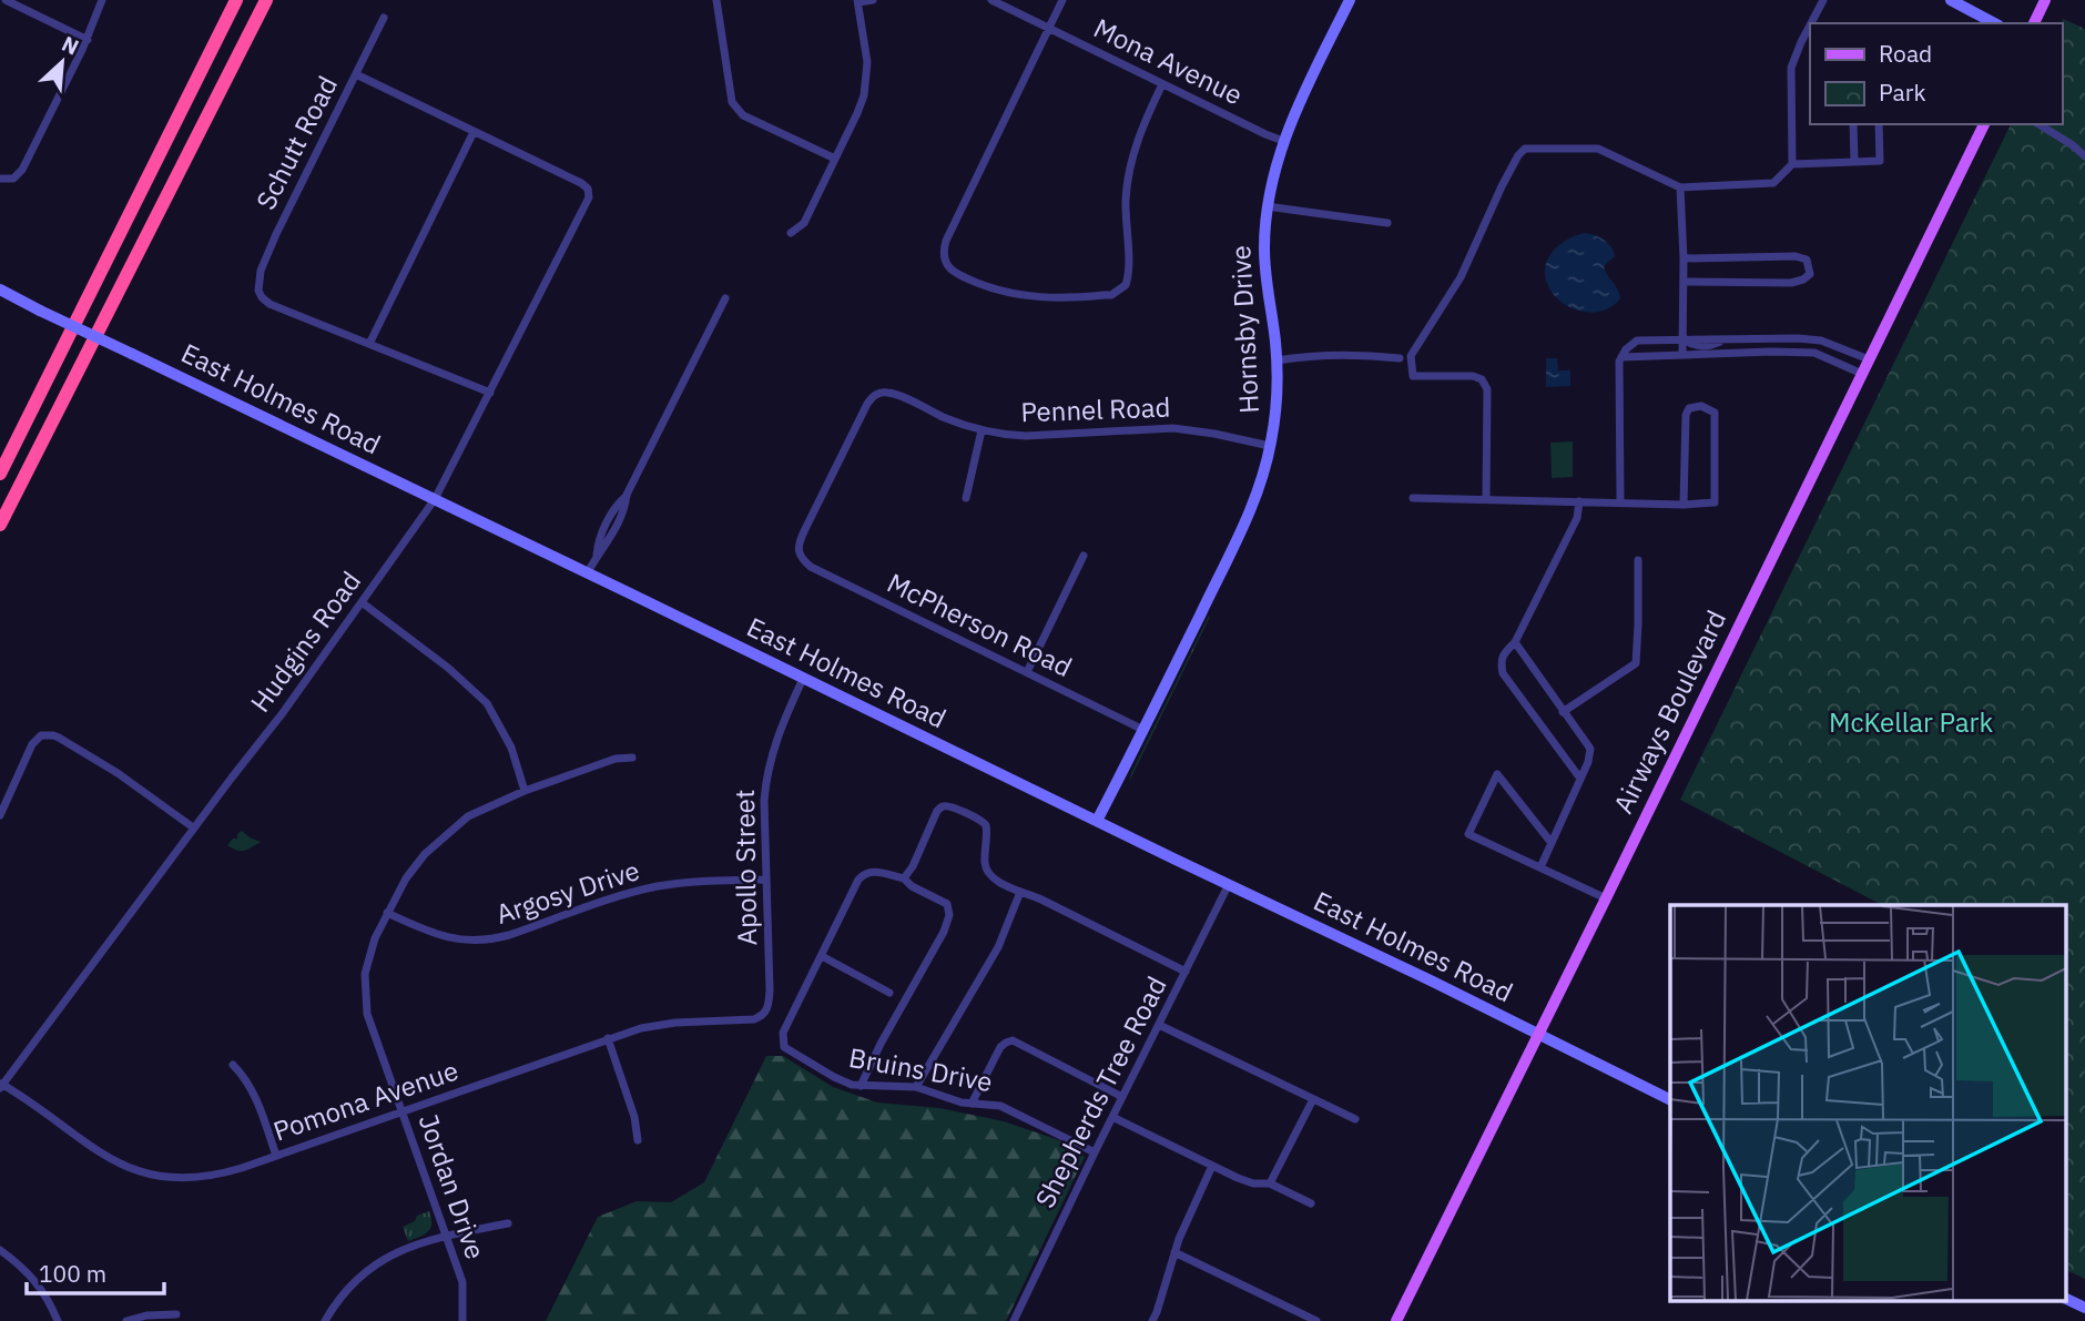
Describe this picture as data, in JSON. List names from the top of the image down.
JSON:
{
  "streets": {
    "main road": ["Hornsby Drive", "East Holmes Road", "Airways Boulevard"],
    "street": [
      "Mona Avenue",
      "Schutt Road",
      "Pennel Road",
      "McPherson Road",
      "Hudgins Road",
      "Apollo Street",
      "Argosy Drive",
      "Bruins Drive",
      "Shepherds Tree Road",
      "Pomona Avenue",
      "Jordan Drive"
    ]
  },
  "crossings": [
    ["Mona Avenue", "Hornsby Drive"],
    ["Hornsby Drive", "East Holmes Road"],
    ["Hornsby Drive", "Pennel Road"],
    ["Hornsby Drive", "McPherson Road"],
    ["East Holmes Road", "Hudgins Road"],
    ["East Holmes Road", "Airways Boulevard"],
    ["East Holmes Road", "Apollo Street"],
    ["East Holmes Road", "Shepherds Tree Road"],
    ["Pennel Road", "McPherson Road"],
    ["Hudgins Road", "Pomona Avenue"],
    ["Apollo Street", "Argosy Drive"],
    ["Apollo Street", "Pomona Avenue"],
    ["Argosy Drive", "Jordan Drive"],
    ["Bruins Drive", "Shepherds Tree Road"],
    ["Pomona Avenue", "Jordan Drive"]
  ],
  "parks": ["McKellar Park"],
  "legend": ["Road", "Park"],
  "scale_bar": "100 m",
  "north": "top right"
}
